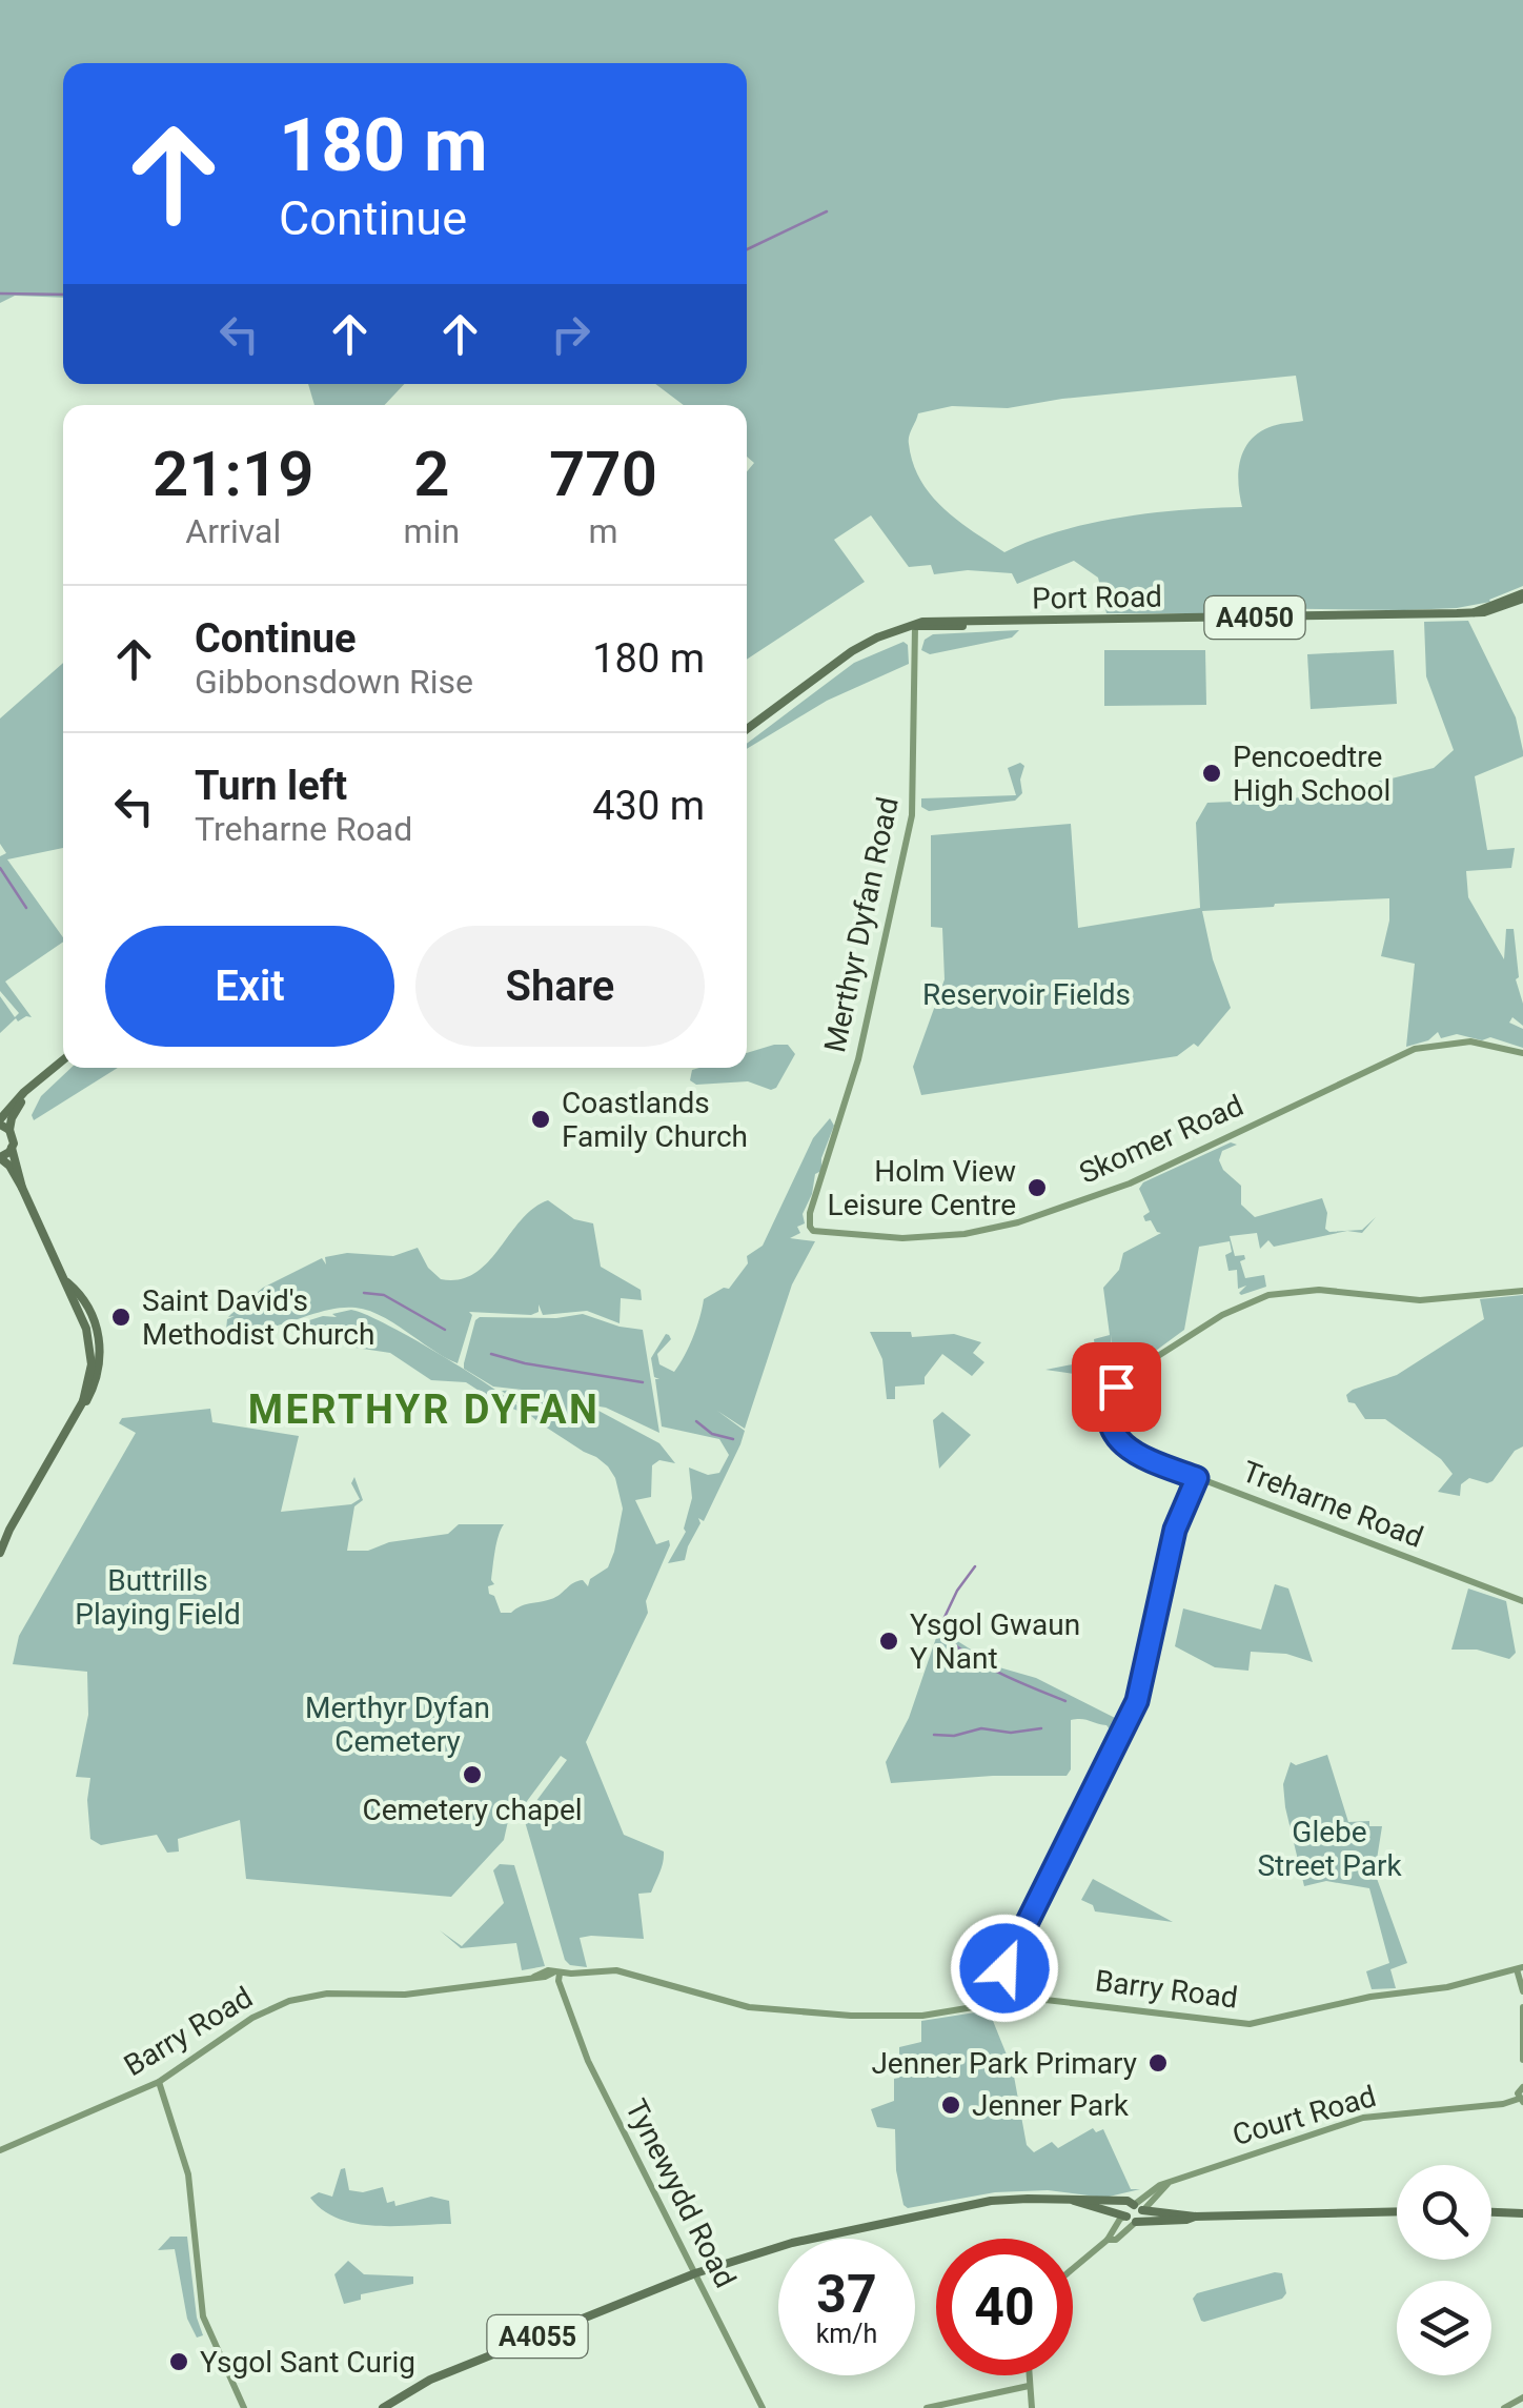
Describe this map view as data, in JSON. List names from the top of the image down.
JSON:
{
  "streets": {
    "main road": [
      "Port Road",
      "A4050",
      "Court Road",
      "A4055"
    ],
    "street": [
      "Merthyr Dyfan Road",
      "Skomer Road",
      "Treharne Road",
      "Barry Road",
      "Tynewydd Road"
    ]
  },
  "crossings": [
    ["Port Road", "A4050"],
    ["Port Road", "Merthyr Dyfan Road"],
    ["A4050", "Merthyr Dyfan Road"],
    ["Merthyr Dyfan Road", "Skomer Road"],
    ["Barry Road", "Tynewydd Road"],
    ["Court Road", "A4055"],
    ["Tynewydd Road", "A4055"]
  ],
  "districts": ["MERTHYR DYFAN"],
  "parks": [
    "Reservoir Fields",
    "Buttrills Playing Field",
    "Merthyr Dyfan Cemetery",
    "Glebe Street Park"
  ],
  "places": [
    "Pencoedtre High School",
    "Coastlands Family Church",
    "Holm View Leisure Centre",
    "Saint David's Methodist Church",
    "Ysgol Gwaun Y Nant",
    "Cemetery chapel",
    "Jenner Park Primary",
    "Jenner Park",
    "Ysgol Sant Curig"
  ],
  "page": {
    "turn": ["180 m", "Continue"],
    "eta": [
      "21:19",
      "Arrival",
      "2",
      "min",
      "770",
      "m"
    ],
    "list": [
      {
        "name": "Continue",
        "note": "Gibbonsdown Rise",
        "value": "180 m"
      },
      {
        "name": "Turn left",
        "note": "Treharne Road",
        "value": "430 m"
      }
    ],
    "buttons": ["Exit", "Share"],
    "speed": "37 km/h",
    "limit": "40"
  }
}
